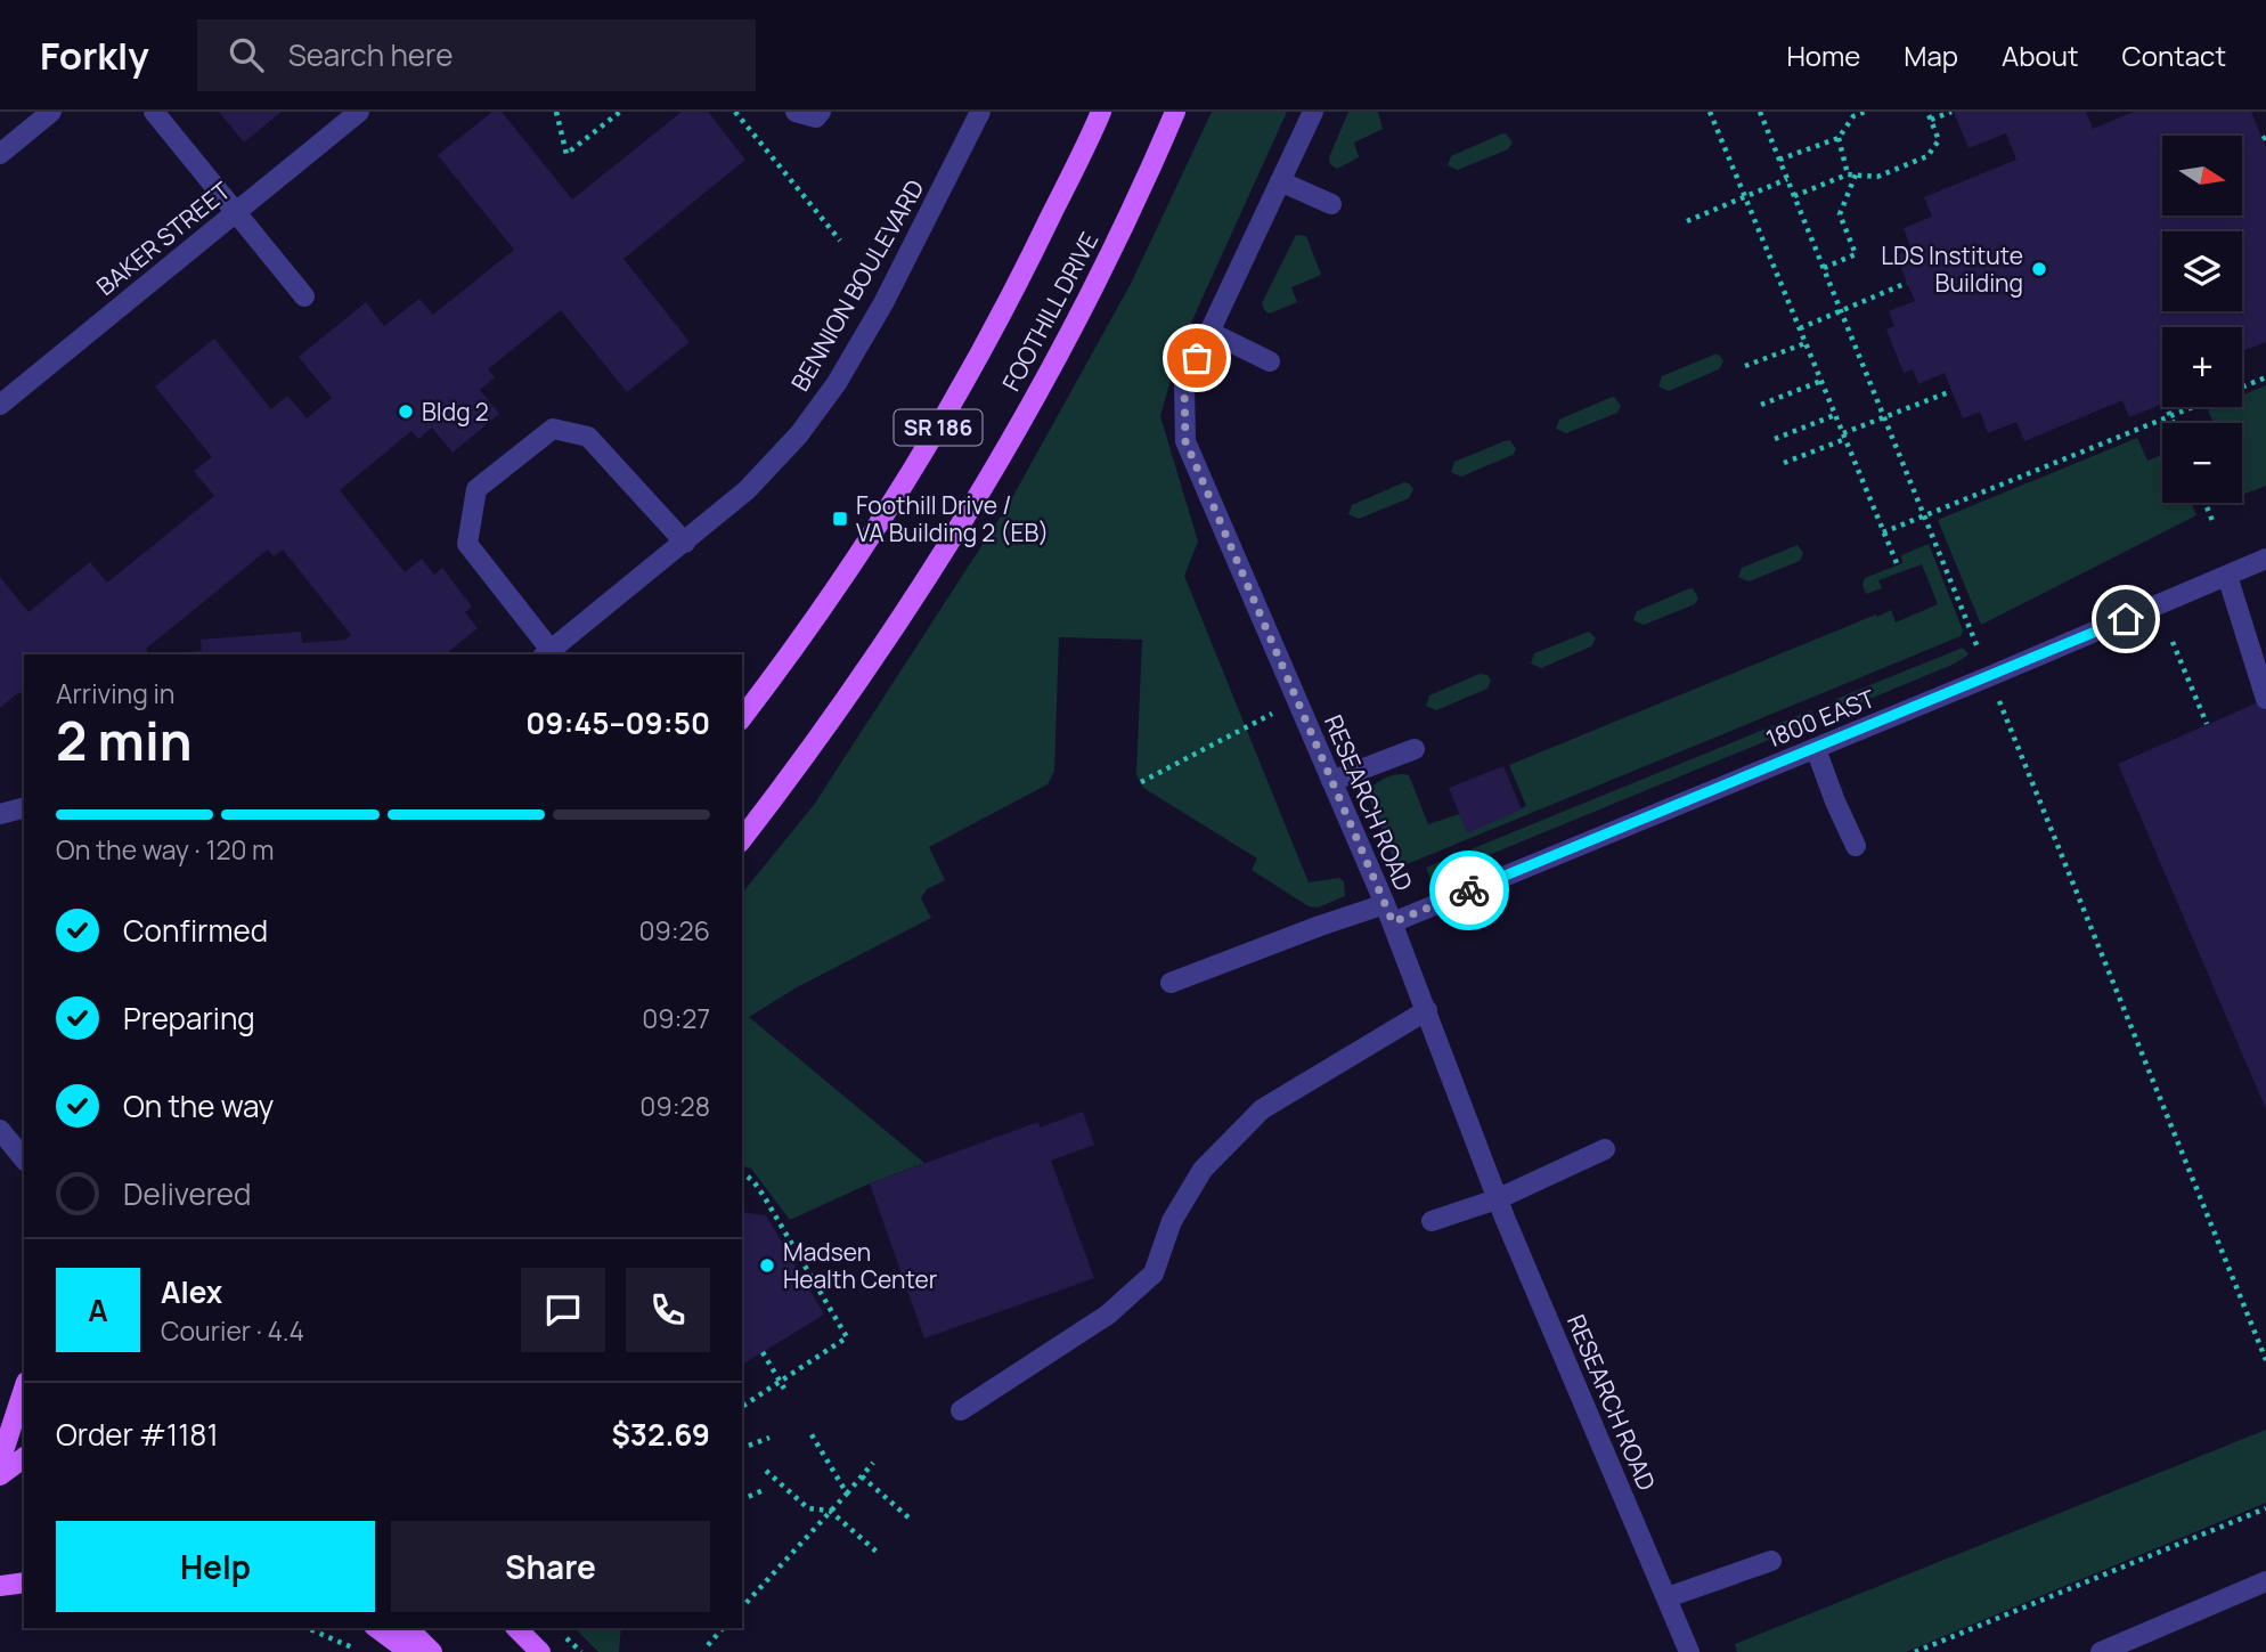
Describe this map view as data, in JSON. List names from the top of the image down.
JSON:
{
  "streets": {
    "main road": ["FOOTHILL DRIVE", "SR 186"],
    "street": [
      "BAKER STREET",
      "BENNION BOULEVARD",
      "1800 EAST",
      "RESEARCH ROAD"
    ]
  },
  "crossings": [
    ["1800 EAST", "RESEARCH ROAD"]
  ],
  "places": {
    "other": ["LDS Institute Building", "Bldg 2", "Madsen Health Center"],
    "transit": ["Foothill Drive / VA Building 2 (EB)"]
  },
  "north": "right",
  "page": {
    "header": "Forkly",
    "search": "Search here",
    "nav": [
      "Home",
      "Map",
      "About",
      "Contact"
    ],
    "map_buttons": ["+", "−"],
    "heading": ["2 min", "Arriving in", "09:45–09:50"],
    "panel": [
      "Alex",
      "Courier · 4.4",
      "Order #1181",
      "$32.69"
    ],
    "bar": "On the way · 120 m",
    "list": [
      ["Confirmed", "09:26"],
      ["Preparing", "09:27"],
      ["On the way", "09:28"],
      "Delivered"
    ],
    "round": "A",
    "buttons": ["Help", "Share"]
  }
}
